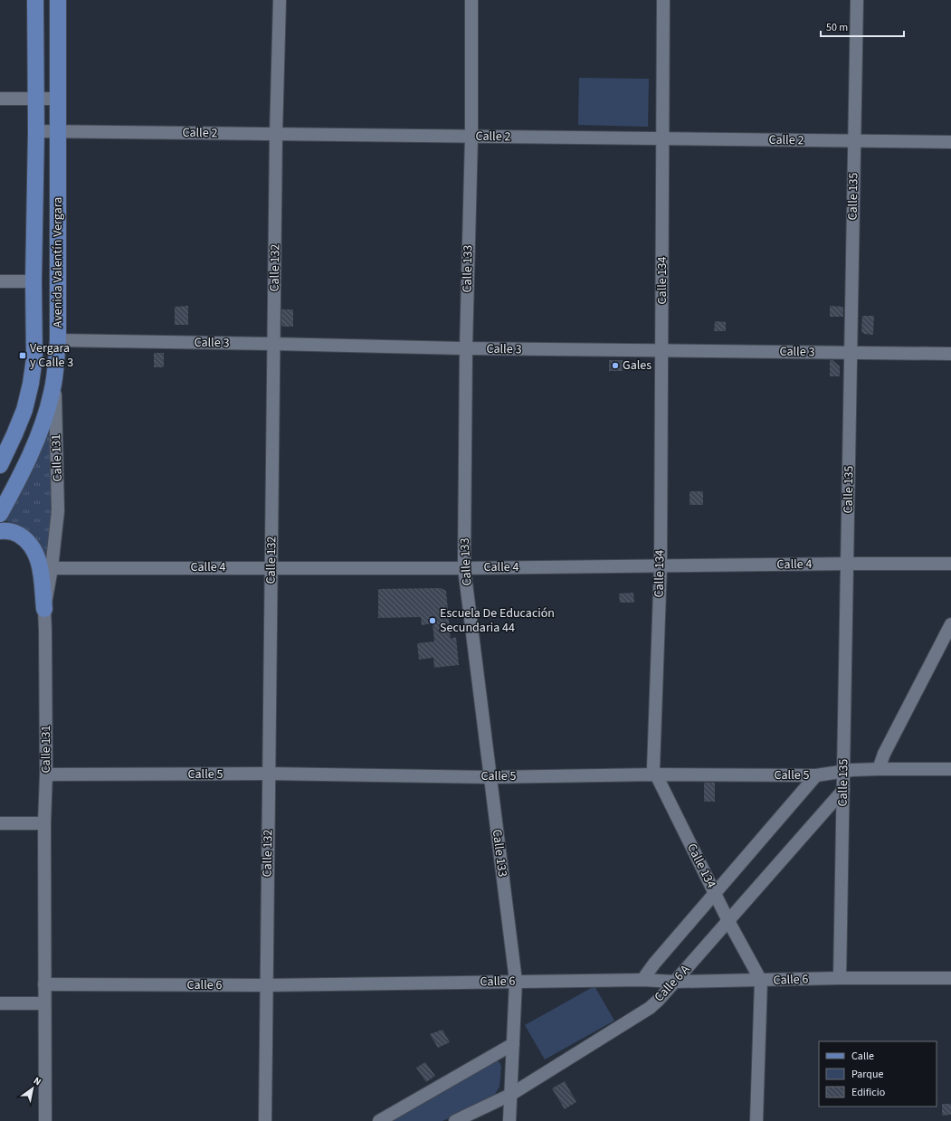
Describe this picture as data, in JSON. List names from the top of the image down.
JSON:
{
  "streets": {
    "main road": ["Avenida Valentín Vergara"],
    "street": [
      "Calle 2",
      "Calle 135",
      "Calle 132",
      "Calle 133",
      "Calle 134",
      "Calle 3",
      "Calle 131",
      "Calle 4",
      "Calle 5",
      "Calle 6",
      "Calle 6 A"
    ]
  },
  "crossings": [
    ["Calle 2", "Calle 135"],
    ["Calle 2", "Avenida Valentín Vergara"],
    ["Calle 2", "Calle 132"],
    ["Calle 2", "Calle 133"],
    ["Calle 2", "Calle 134"],
    ["Calle 135", "Calle 3"],
    ["Calle 135", "Calle 4"],
    ["Calle 135", "Calle 5"],
    ["Calle 135", "Calle 6"],
    ["Calle 135", "Calle 6 A"],
    ["Avenida Valentín Vergara", "Calle 3"],
    ["Avenida Valentín Vergara", "Calle 131"],
    ["Calle 132", "Calle 3"],
    ["Calle 132", "Calle 4"],
    ["Calle 132", "Calle 5"],
    ["Calle 132", "Calle 6"],
    ["Calle 133", "Calle 3"],
    ["Calle 133", "Calle 4"],
    ["Calle 133", "Calle 5"],
    ["Calle 133", "Calle 6"],
    ["Calle 133", "Calle 6 A"],
    ["Calle 134", "Calle 3"],
    ["Calle 134", "Calle 4"],
    ["Calle 134", "Calle 5"],
    ["Calle 134", "Calle 6"],
    ["Calle 134", "Calle 6 A"],
    ["Calle 131", "Calle 4"],
    ["Calle 131", "Calle 5"],
    ["Calle 131", "Calle 6"],
    ["Calle 5", "Calle 6 A"],
    ["Calle 6", "Calle 6 A"]
  ],
  "places": {
    "transit": ["Vergara y Calle 3"],
    "other": ["Gales", "Escuela De Educación Secundaria 44"]
  },
  "legend": ["Calle", "Parque", "Edificio"],
  "scale_bar": "50 m",
  "north": "top right"
}
